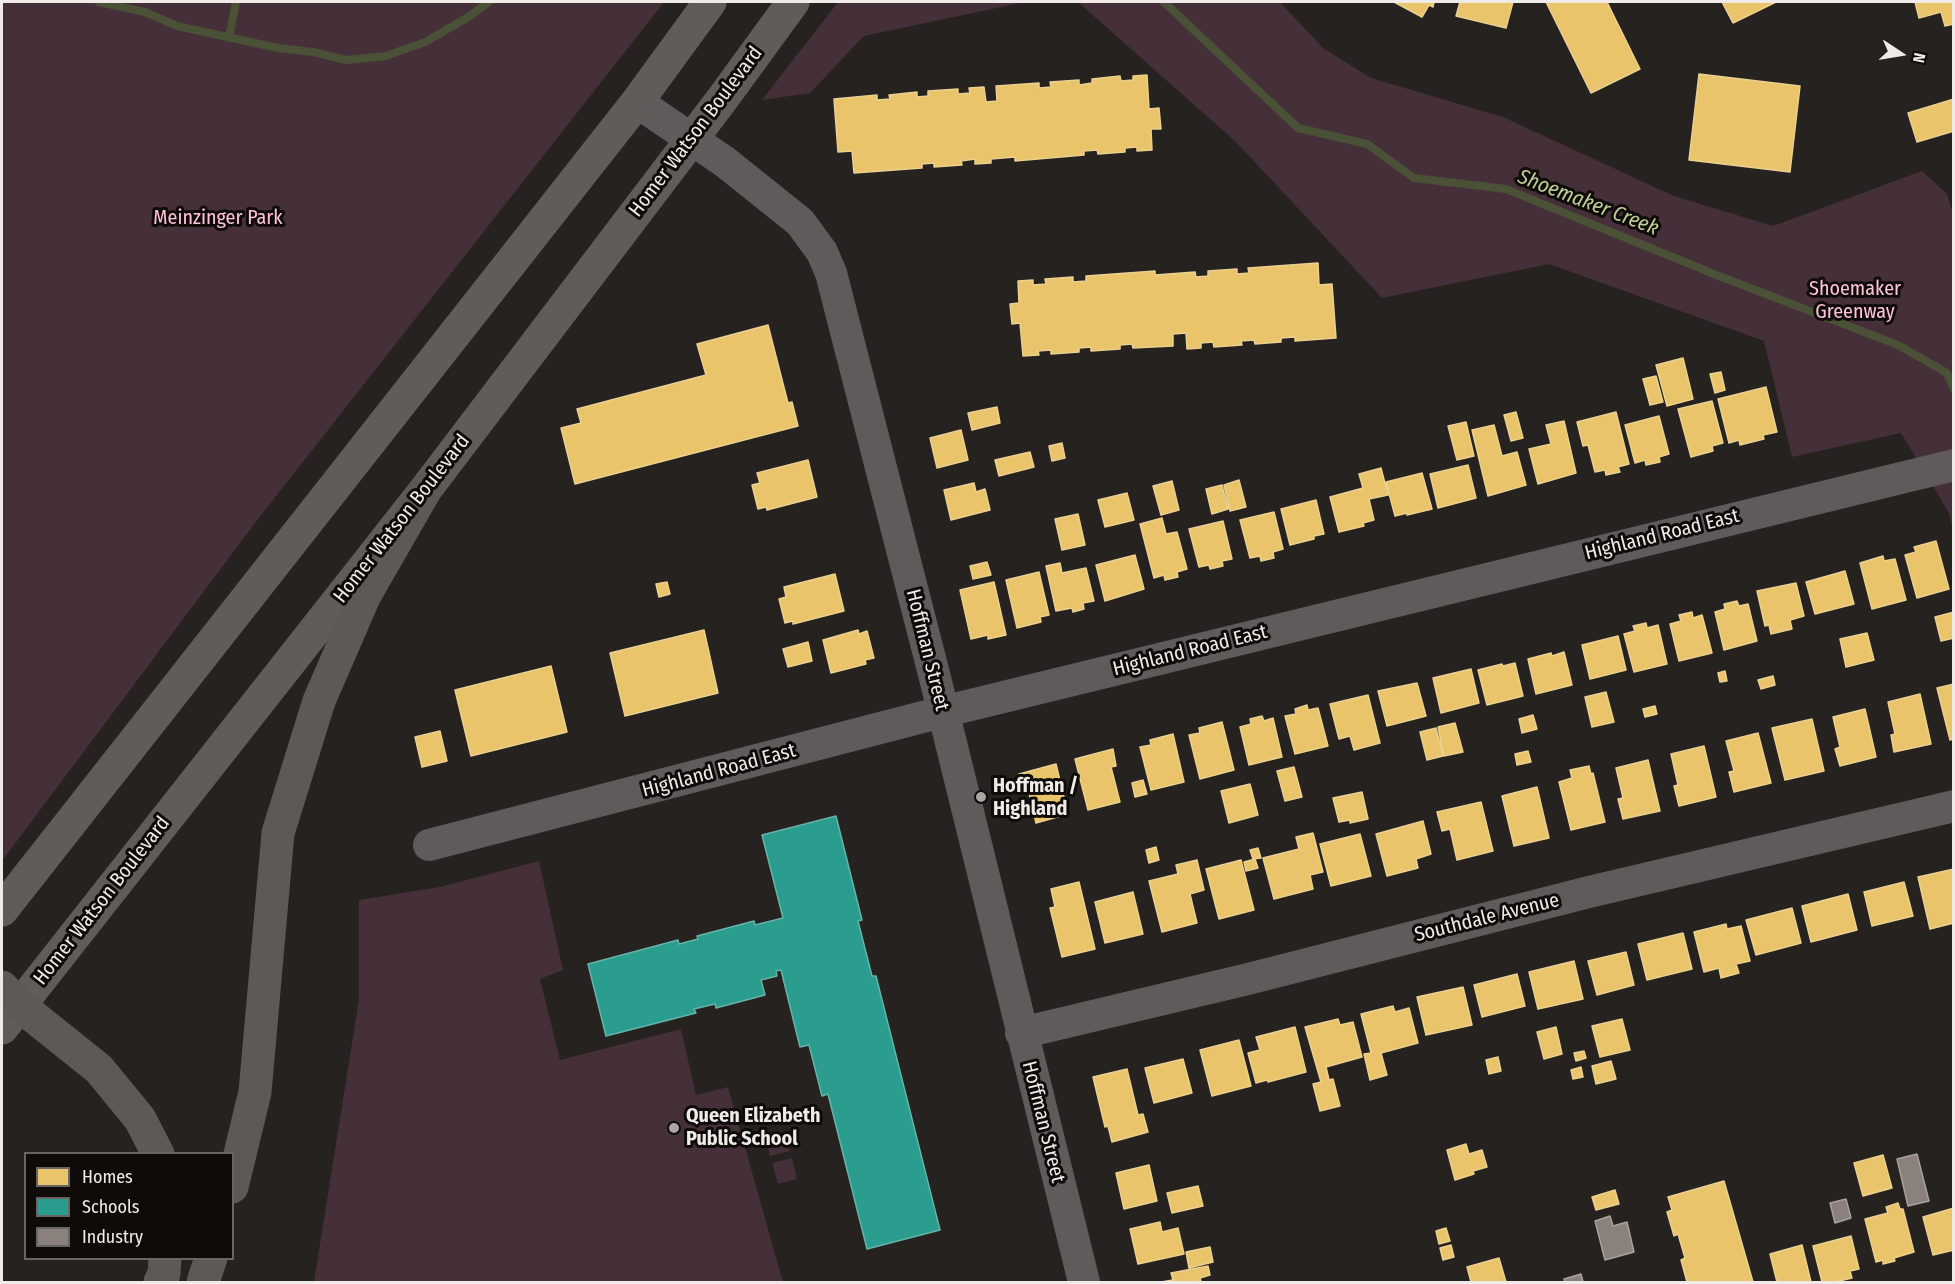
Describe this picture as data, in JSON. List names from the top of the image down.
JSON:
{
  "streets": {
    "main road": ["Homer Watson Boulevard"],
    "street": ["Highland Road East", "Hoffman Street", "Southdale Avenue"]
  },
  "crossings": [
    ["Homer Watson Boulevard", "Hoffman Street"],
    ["Highland Road East", "Hoffman Street"],
    ["Hoffman Street", "Southdale Avenue"]
  ],
  "water": ["Shoemaker Creek"],
  "parks": ["Meinzinger Park", "Shoemaker Greenway"],
  "places": ["Hoffman / Highland", "Queen Elizabeth Public School"],
  "legend": ["Homes", "Schools", "Industry"],
  "north": "right"
}
